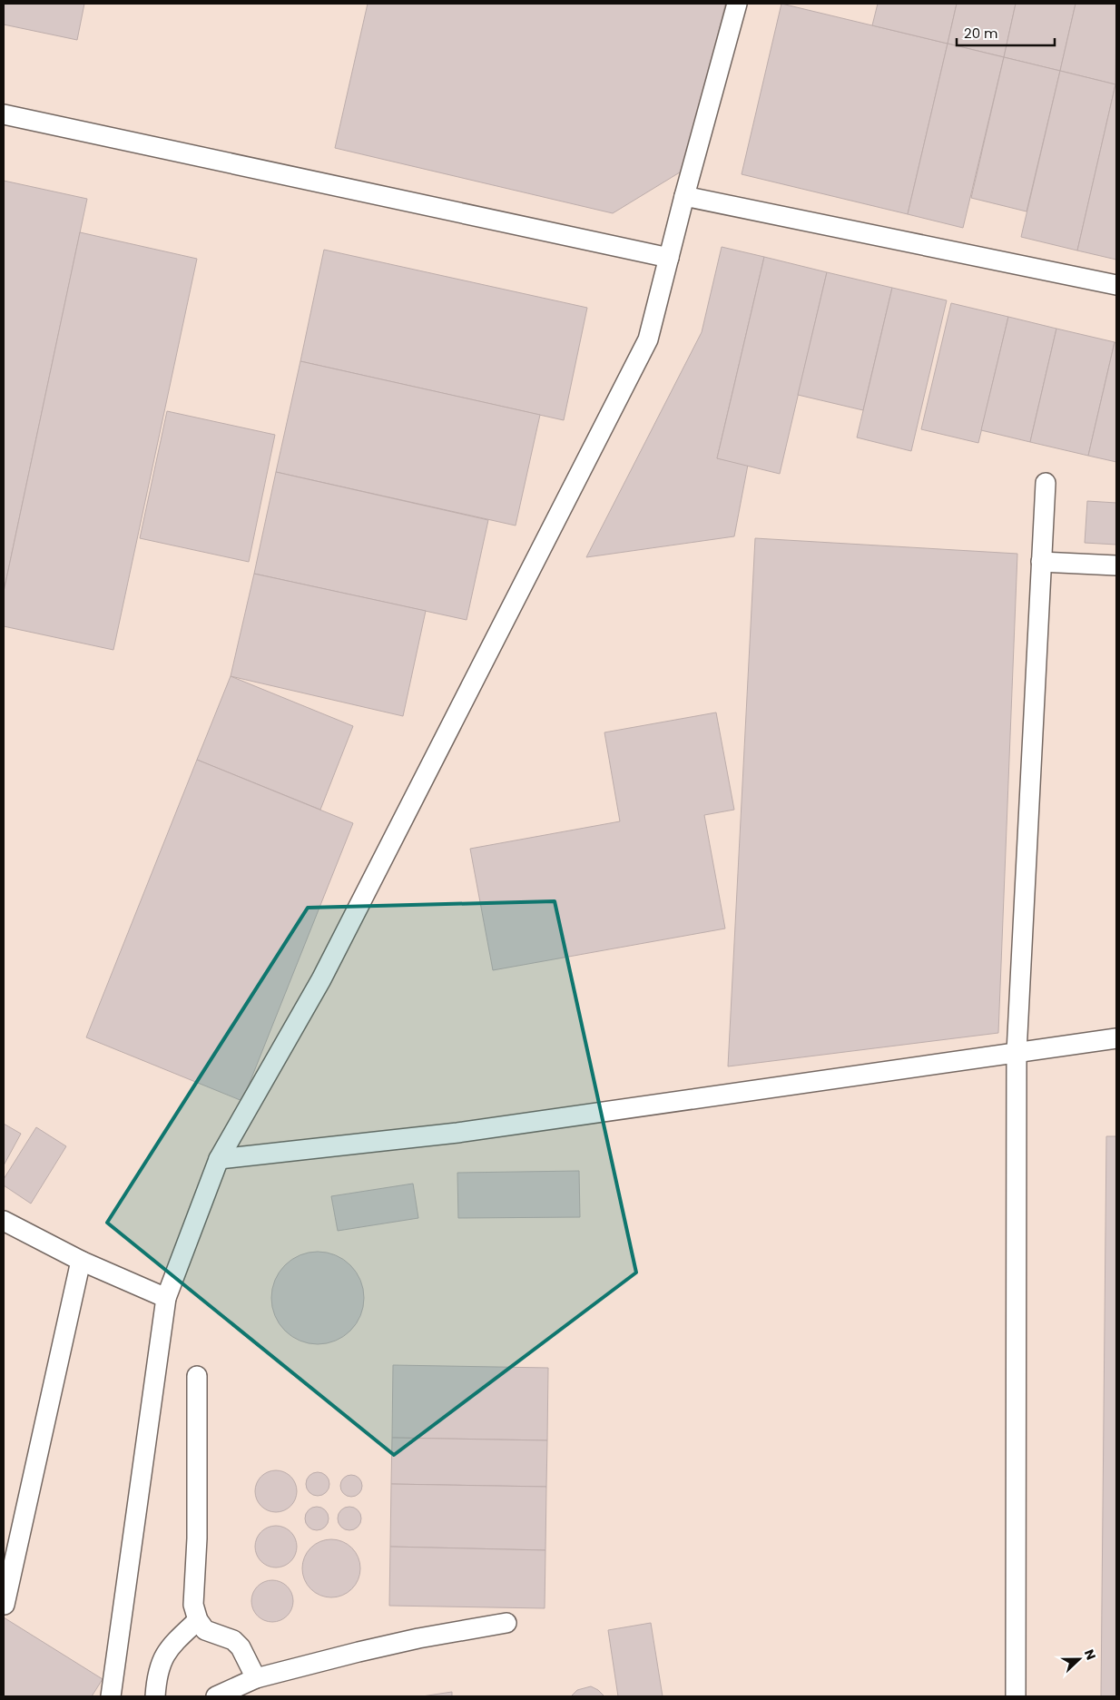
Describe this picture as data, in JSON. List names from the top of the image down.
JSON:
{
  "scale_bar": "20 m",
  "north": "right"
}
